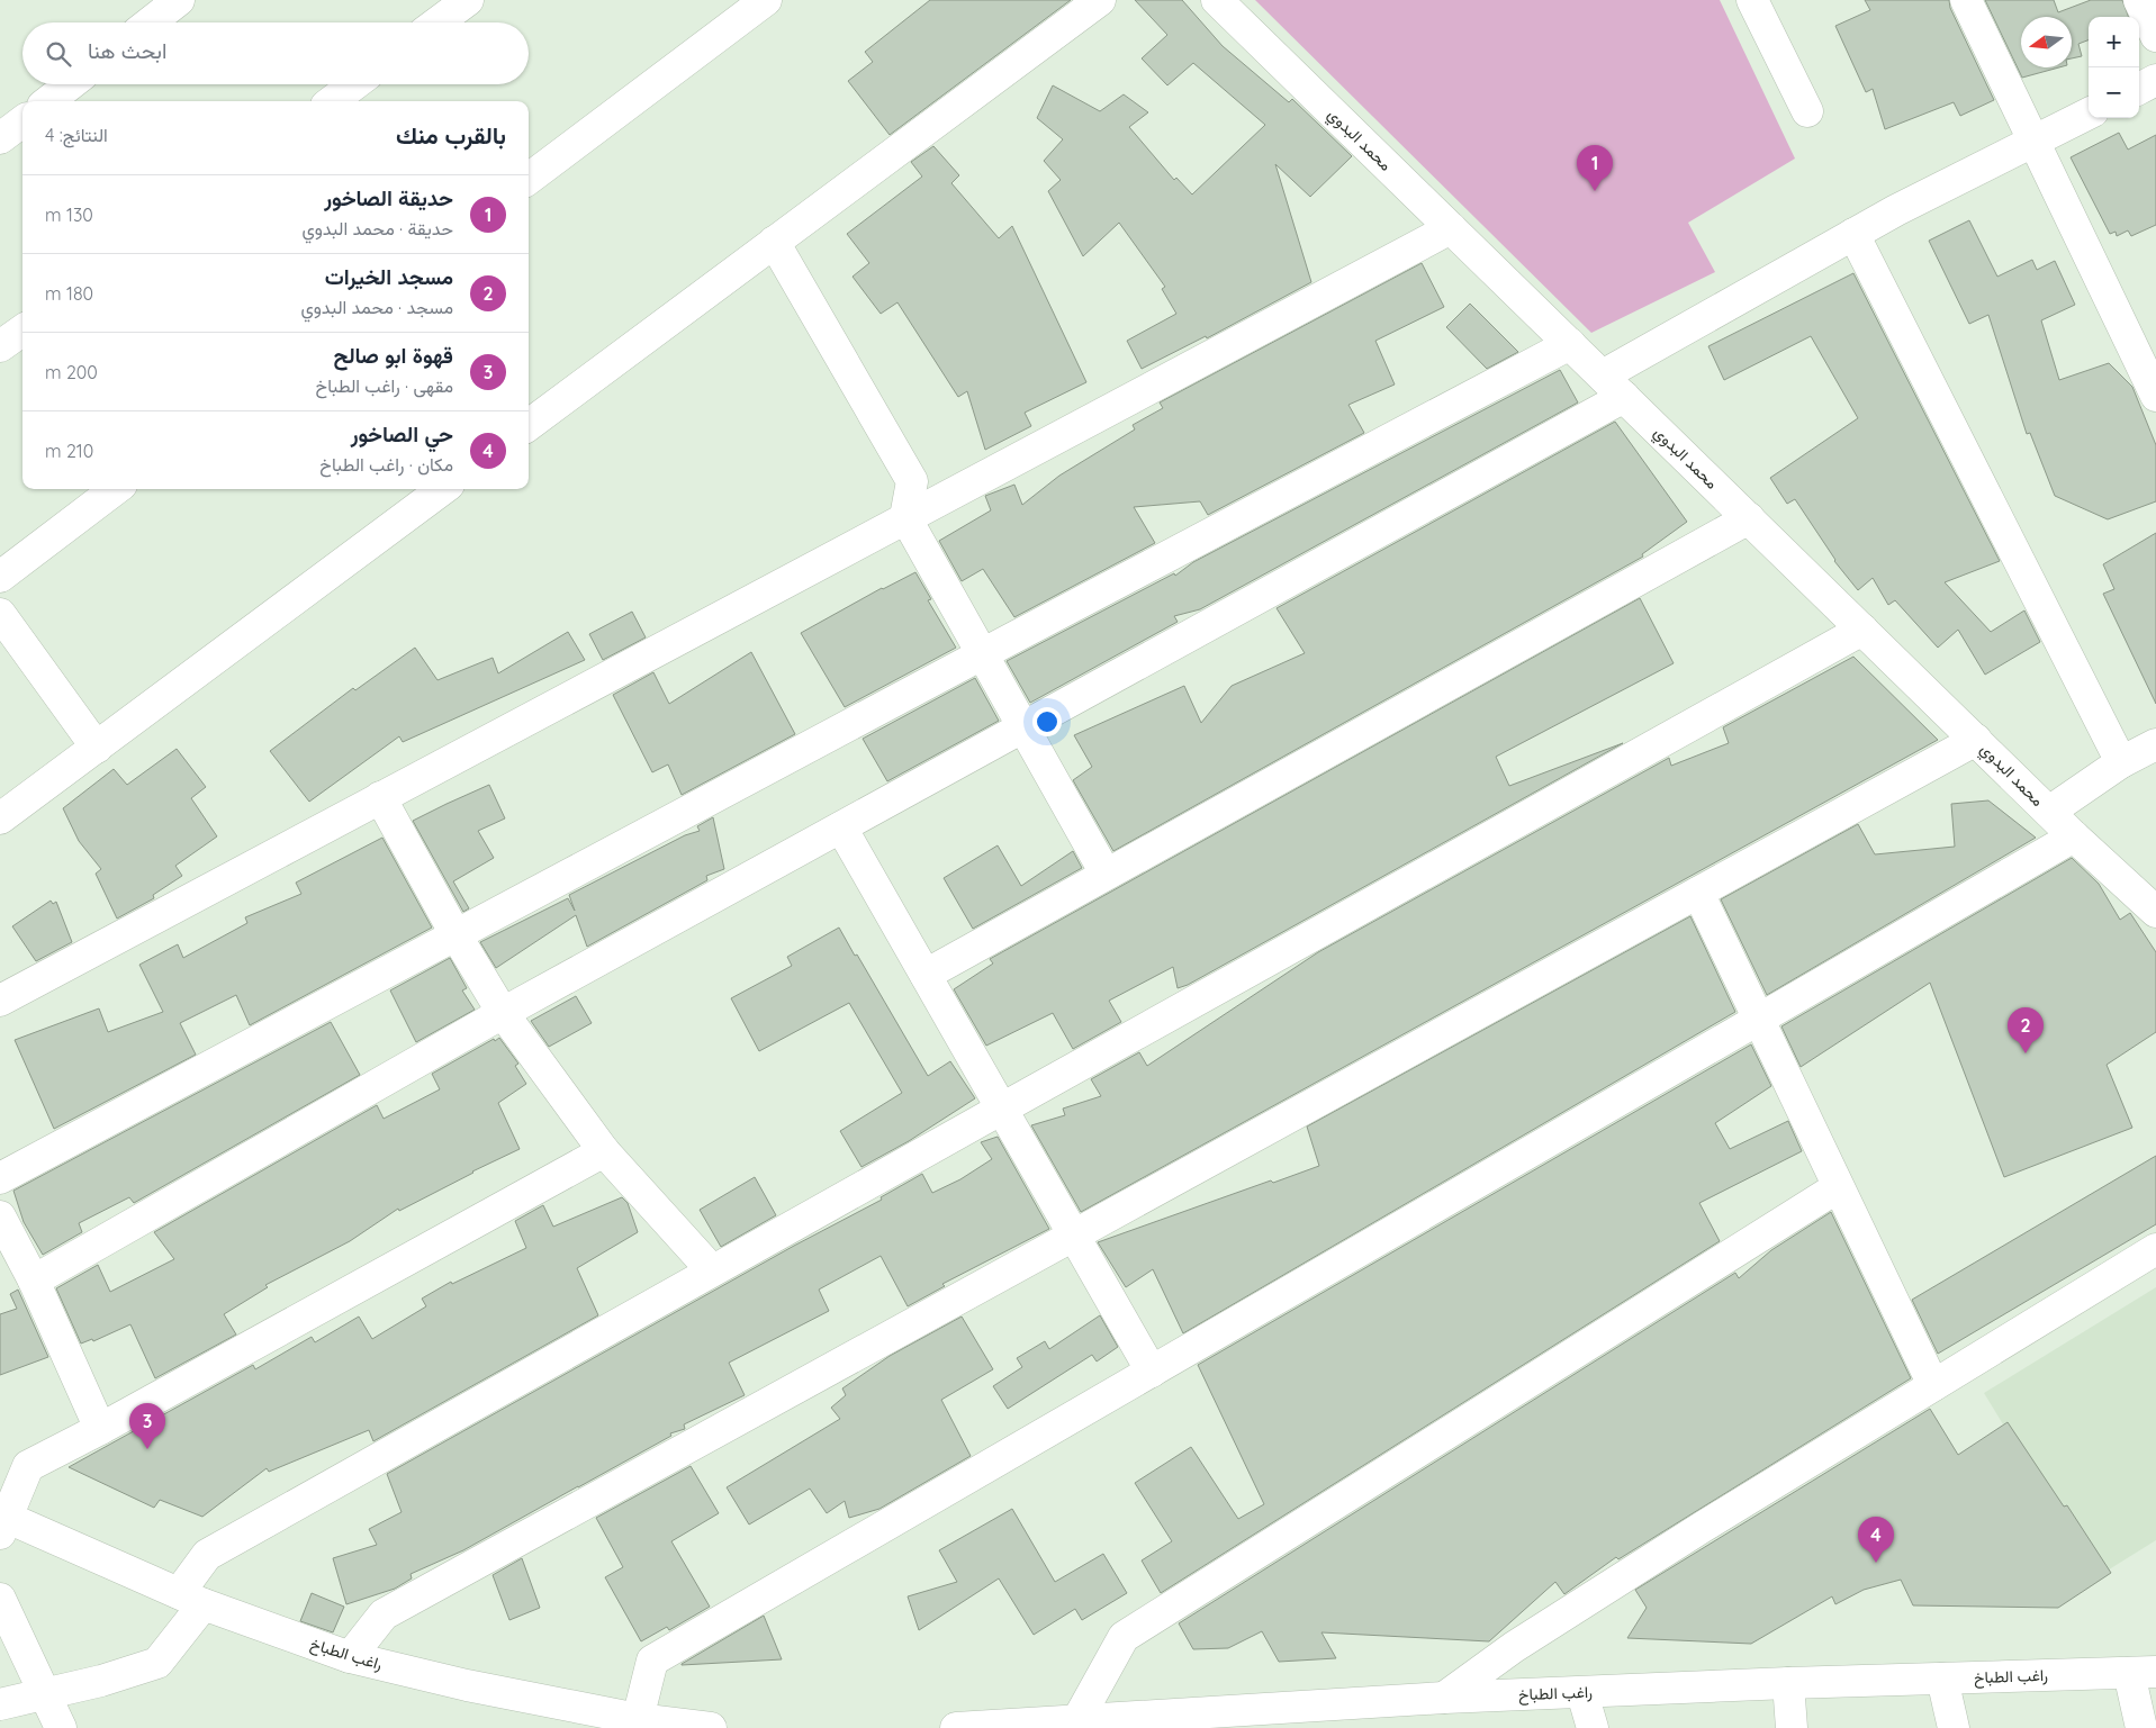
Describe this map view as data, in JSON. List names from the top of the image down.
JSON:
{
  "streets": {
    "street": ["محمد البدوي", "راغب الطباخ"]
  },
  "north": "left",
  "page": {
    "map_buttons": ["+", "−"],
    "search": "ابحث هنا",
    "heading": ["بالقرب منك", "النتائج: 4"],
    "pins": [
      "1",
      "2",
      "3",
      "4"
    ],
    "list": [
      {
        "mark": "1",
        "name": "حديقة الصاخور",
        "note": "حديقة · محمد البدوي",
        "value": "130 m"
      },
      {
        "mark": "2",
        "name": "مسجد الخيرات",
        "note": "مسجد · محمد البدوي",
        "value": "180 m"
      },
      {
        "mark": "3",
        "name": "قهوة ابو صالح",
        "note": "مقهى · راغب الطباخ",
        "value": "200 m"
      },
      {
        "mark": "4",
        "name": "حي الصاخور",
        "note": "مكان · راغب الطباخ",
        "value": "210 m"
      }
    ]
  }
}
